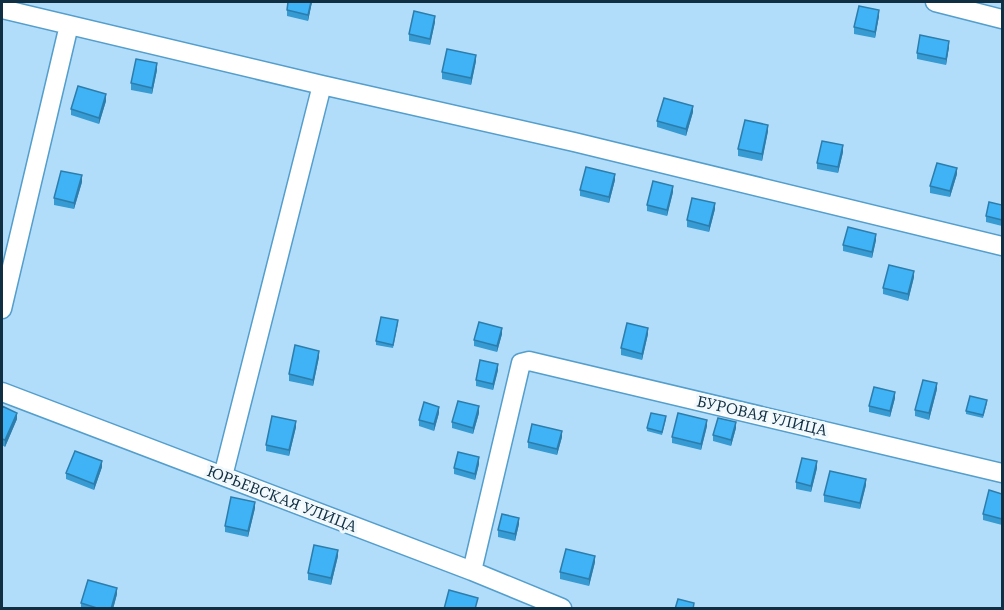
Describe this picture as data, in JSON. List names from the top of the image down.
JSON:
{
  "streets": {
    "street": ["БУРОВАЯ УЛИЦА", "ЮРЬЕВСКАЯ УЛИЦА"]
  },
  "crossings": [
    ["БУРОВАЯ УЛИЦА", "ЮРЬЕВСКАЯ УЛИЦА"]
  ]
}
